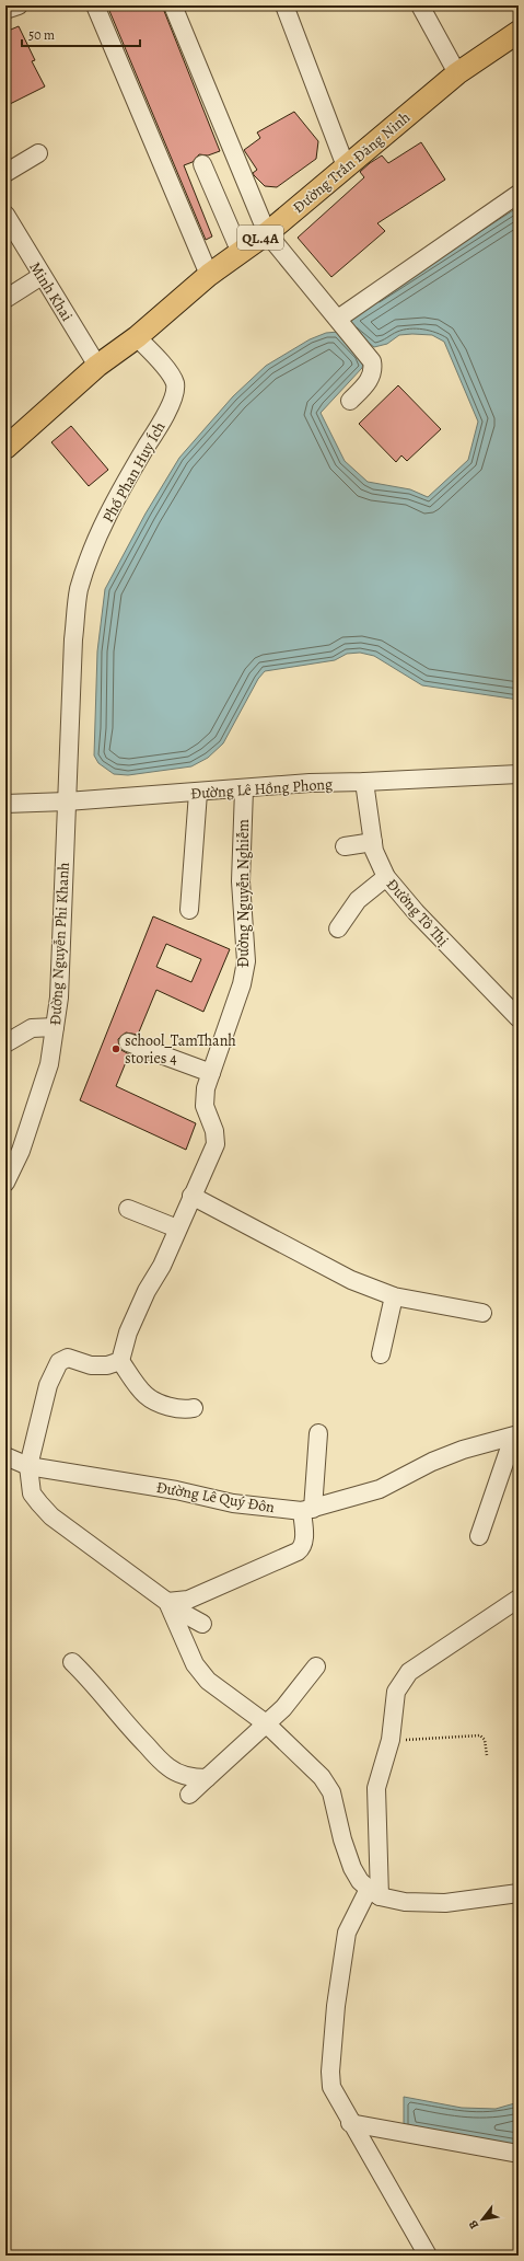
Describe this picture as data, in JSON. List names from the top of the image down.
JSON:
{
  "streets": {
    "main road": ["Đường Trần Đăng Ninh", "QL.4A"],
    "street": [
      "Minh Khai",
      "Phố Phan Huy Ích",
      "Đường Lê Hồng Phong",
      "Đường Nguyễn Nghiễm",
      "Đường Tô Thị",
      "Đường Nguyễn Phi Khanh",
      "Đường Lê Quý Đôn"
    ]
  },
  "crossings": [
    ["Đường Trần Đăng Ninh", "Minh Khai"],
    ["Đường Trần Đăng Ninh", "Phố Phan Huy Ích"],
    ["Phố Phan Huy Ích", "Đường Lê Hồng Phong"],
    ["Phố Phan Huy Ích", "Đường Nguyễn Phi Khanh"],
    ["Đường Lê Hồng Phong", "Đường Nguyễn Nghiễm"],
    ["Đường Lê Hồng Phong", "Đường Tô Thị"],
    ["Đường Lê Hồng Phong", "Đường Nguyễn Phi Khanh"]
  ],
  "places": ["school_TamThanh stories 4"],
  "scale_bar": "50 m",
  "north": "bottom left"
}
